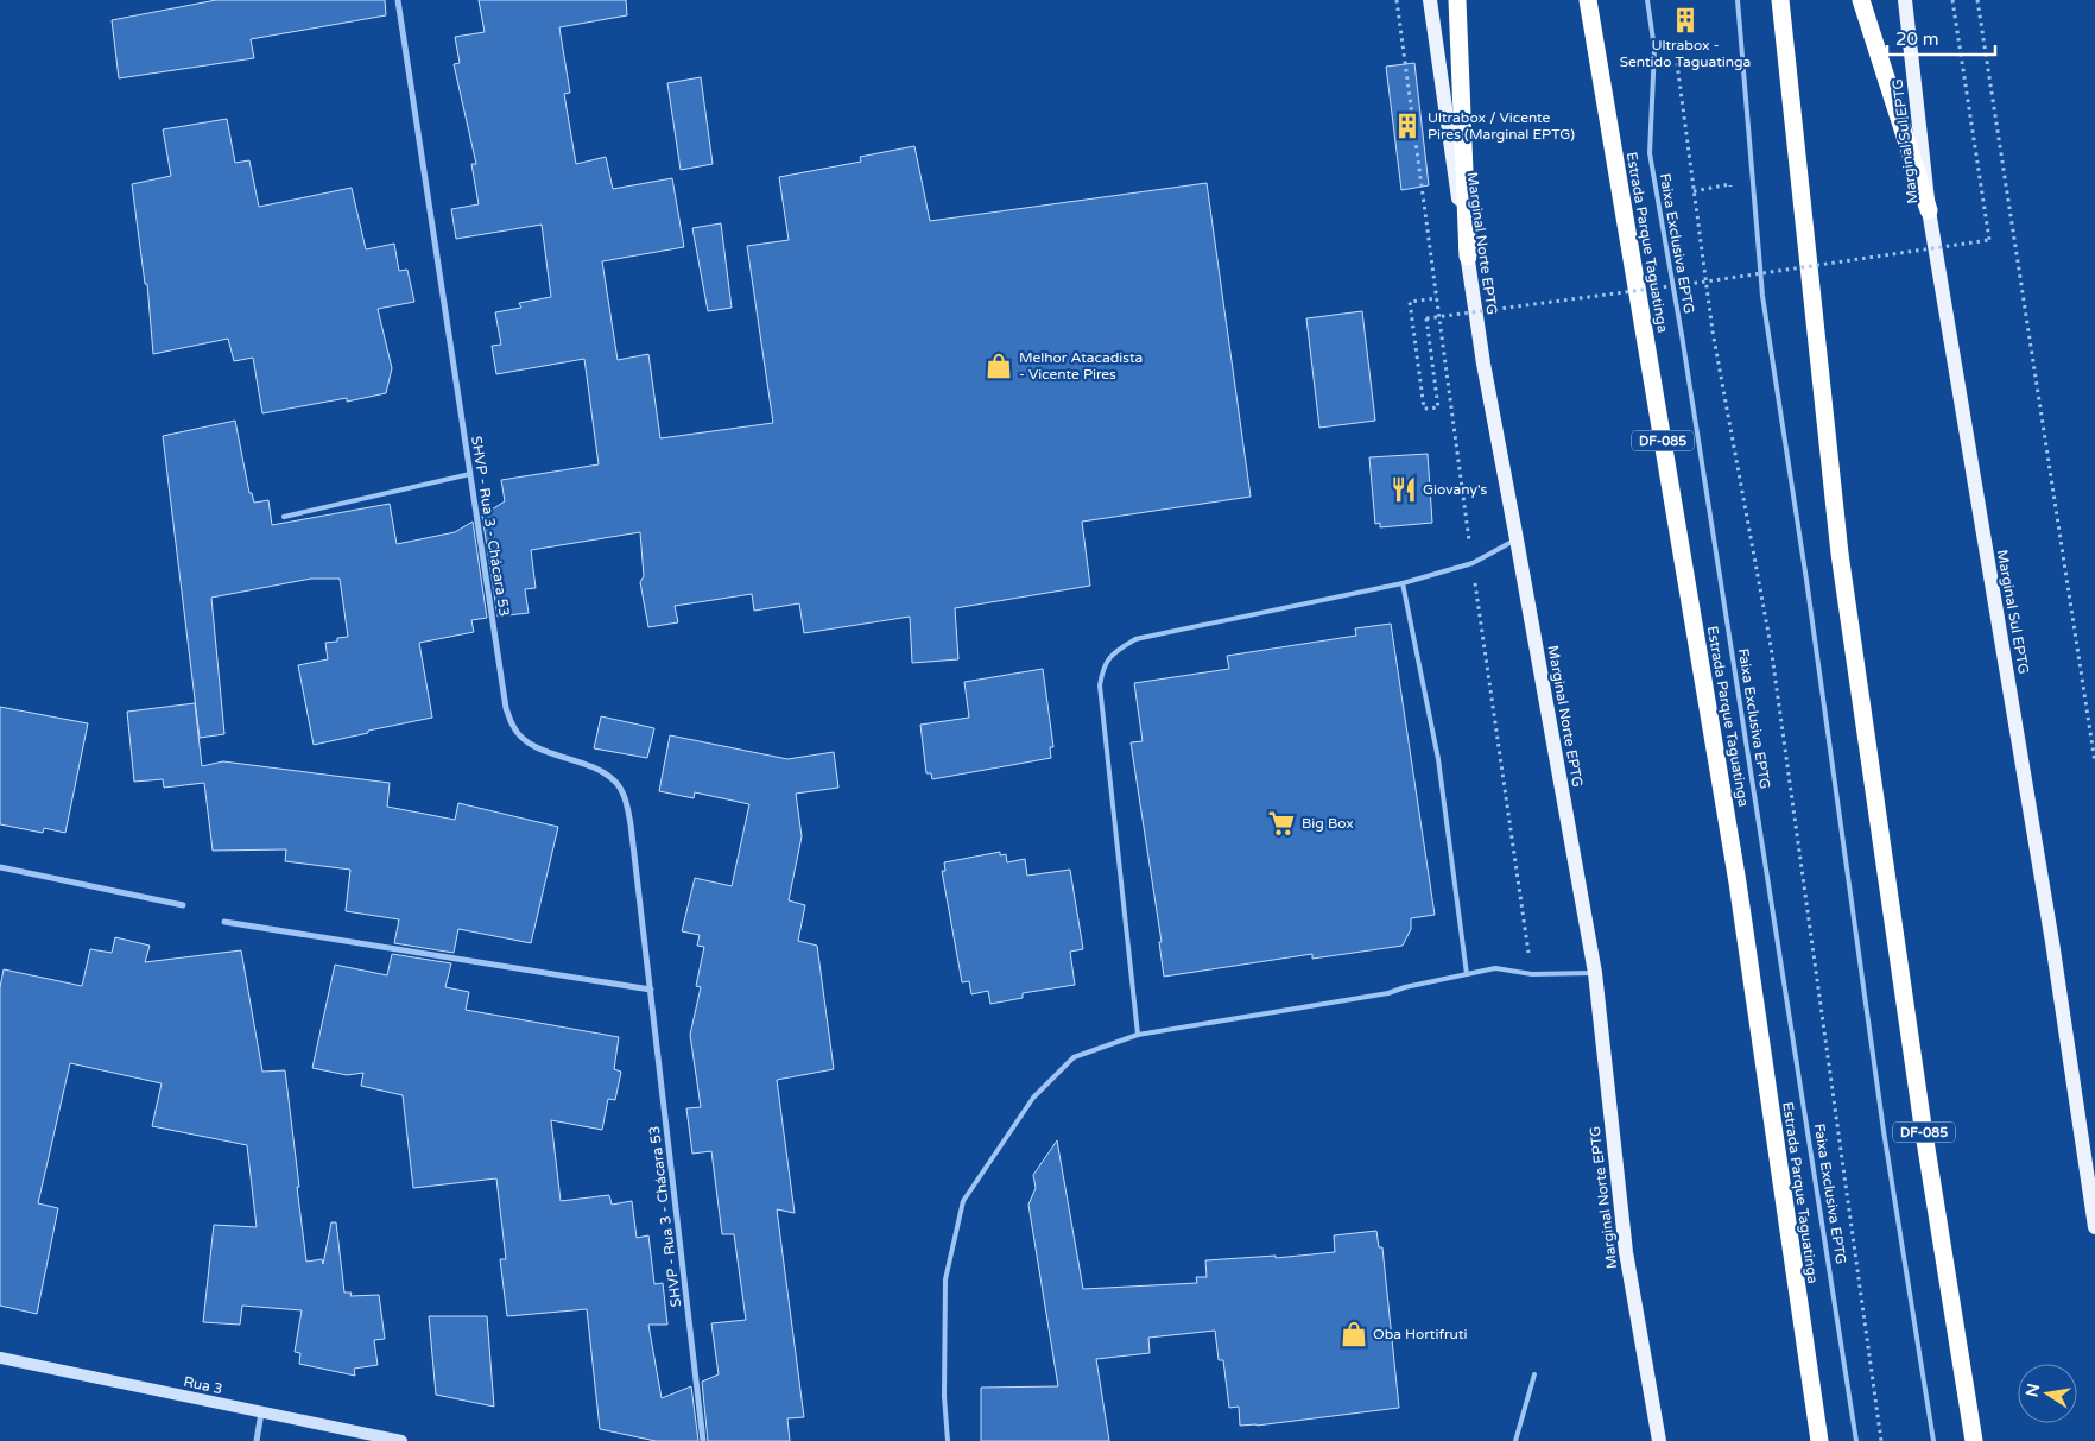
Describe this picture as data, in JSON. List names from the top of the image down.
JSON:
{
  "streets": {
    "highway": ["Estrada Parque Taguatinga", "DF-085"],
    "main road": ["Marginal Sul EPTG", "Marginal Norte EPTG", "Rua 3"],
    "street": ["SHVP - Rua 3 - Chácara 53"],
    "lane": ["Faixa Exclusiva EPTG"]
  },
  "places": {
    "building": ["Ultrabox - Sentido Taguatinga", "Ultrabox / Vicente Pires (Marginal EPTG)"],
    "shop": ["Melhor Atacadista - Vicente Pires", "Oba Hortifruti"],
    "restaurant": ["Giovany's"],
    "supermarket": ["Big Box"]
  },
  "scale_bar": "20 m",
  "north": "left"
}
